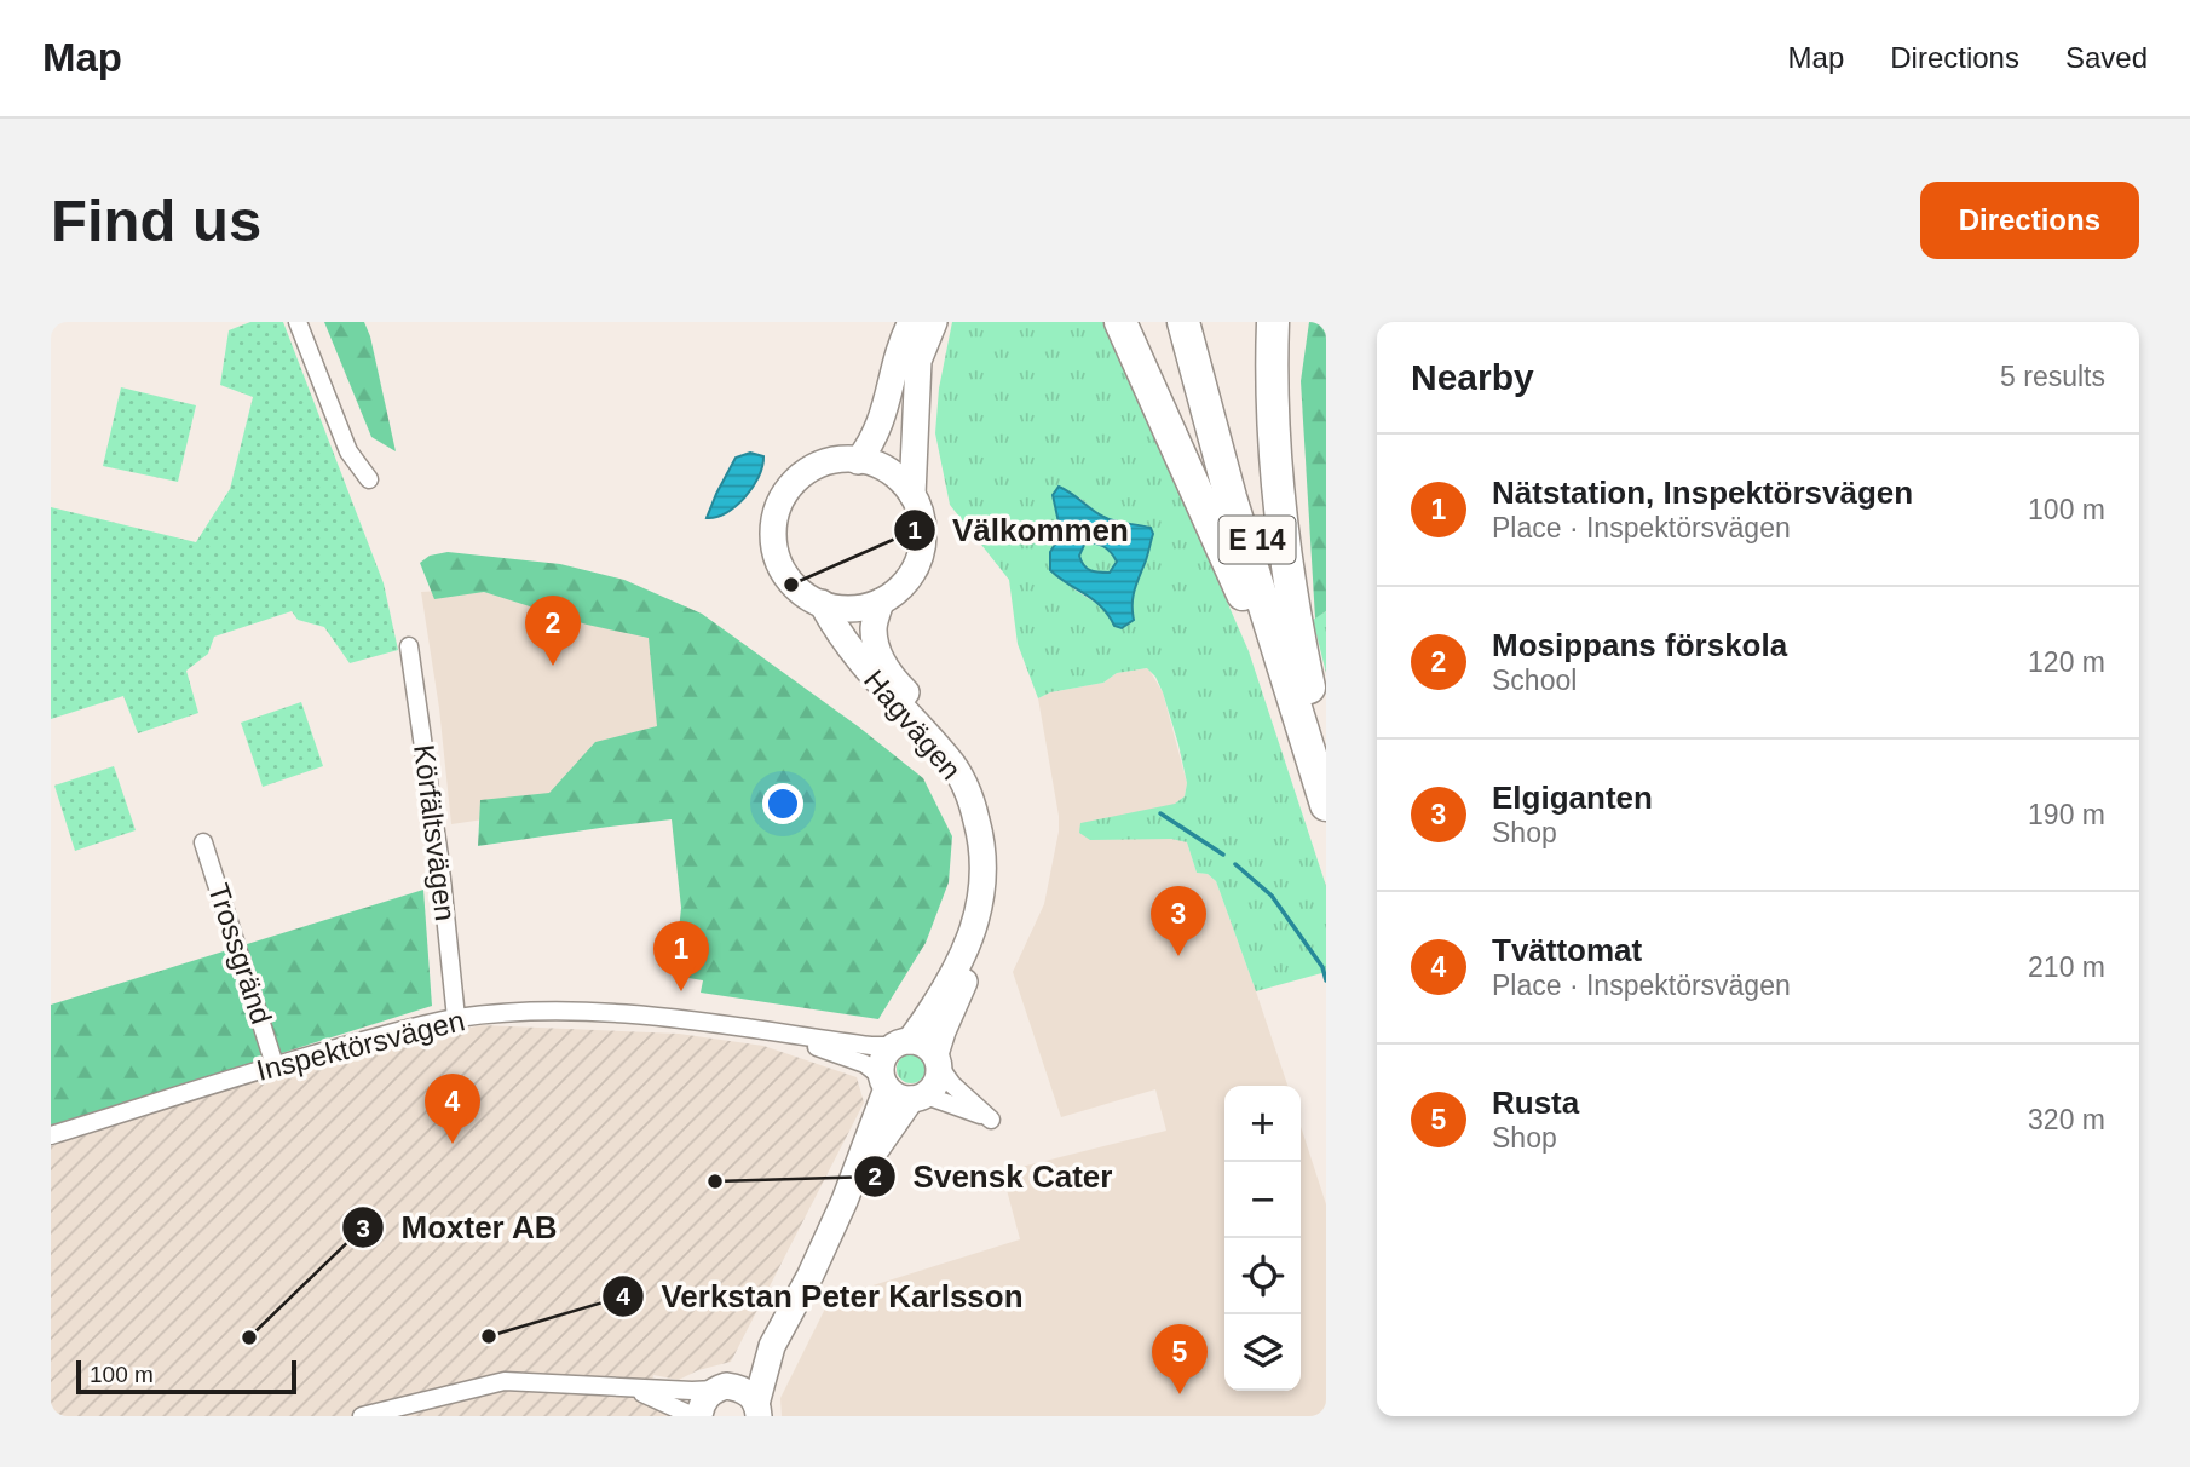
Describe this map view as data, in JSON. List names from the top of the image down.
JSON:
{
  "streets": {
    "highway": ["E 14"],
    "street": [
      "Hagvägen",
      "Körfältsvägen",
      "Trossgränd",
      "Inspektörsvägen"
    ]
  },
  "crossings": [
    ["Hagvägen", "Inspektörsvägen"],
    ["Körfältsvägen", "Inspektörsvägen"],
    ["Trossgränd", "Inspektörsvägen"]
  ],
  "places": [
    "Välkommen",
    "Svensk Cater",
    "Verkstan Peter Karlsson",
    "Moxter AB"
  ],
  "scale_bar": "100 m",
  "page": {
    "header": "Map",
    "nav": ["Map", "Directions", "Saved"],
    "buttons": "Directions",
    "title": "Find us",
    "heading": ["Nearby", "5 results"],
    "list": [
      {
        "mark": "1",
        "name": "Nätstation, Inspektörsvägen",
        "note": "Place · Inspektörsvägen",
        "value": "100 m"
      },
      {
        "mark": "2",
        "name": "Mosippans förskola",
        "note": "School",
        "value": "120 m"
      },
      {
        "mark": "3",
        "name": "Elgiganten",
        "note": "Shop",
        "value": "190 m"
      },
      {
        "mark": "4",
        "name": "Tvättomat",
        "note": "Place · Inspektörsvägen",
        "value": "210 m"
      },
      {
        "mark": "5",
        "name": "Rusta",
        "note": "Shop",
        "value": "320 m"
      }
    ],
    "pins": [
      "2",
      "3",
      "1",
      "4",
      "5"
    ],
    "map_buttons": ["+", "−"],
    "scale": "100 m"
  }
}
